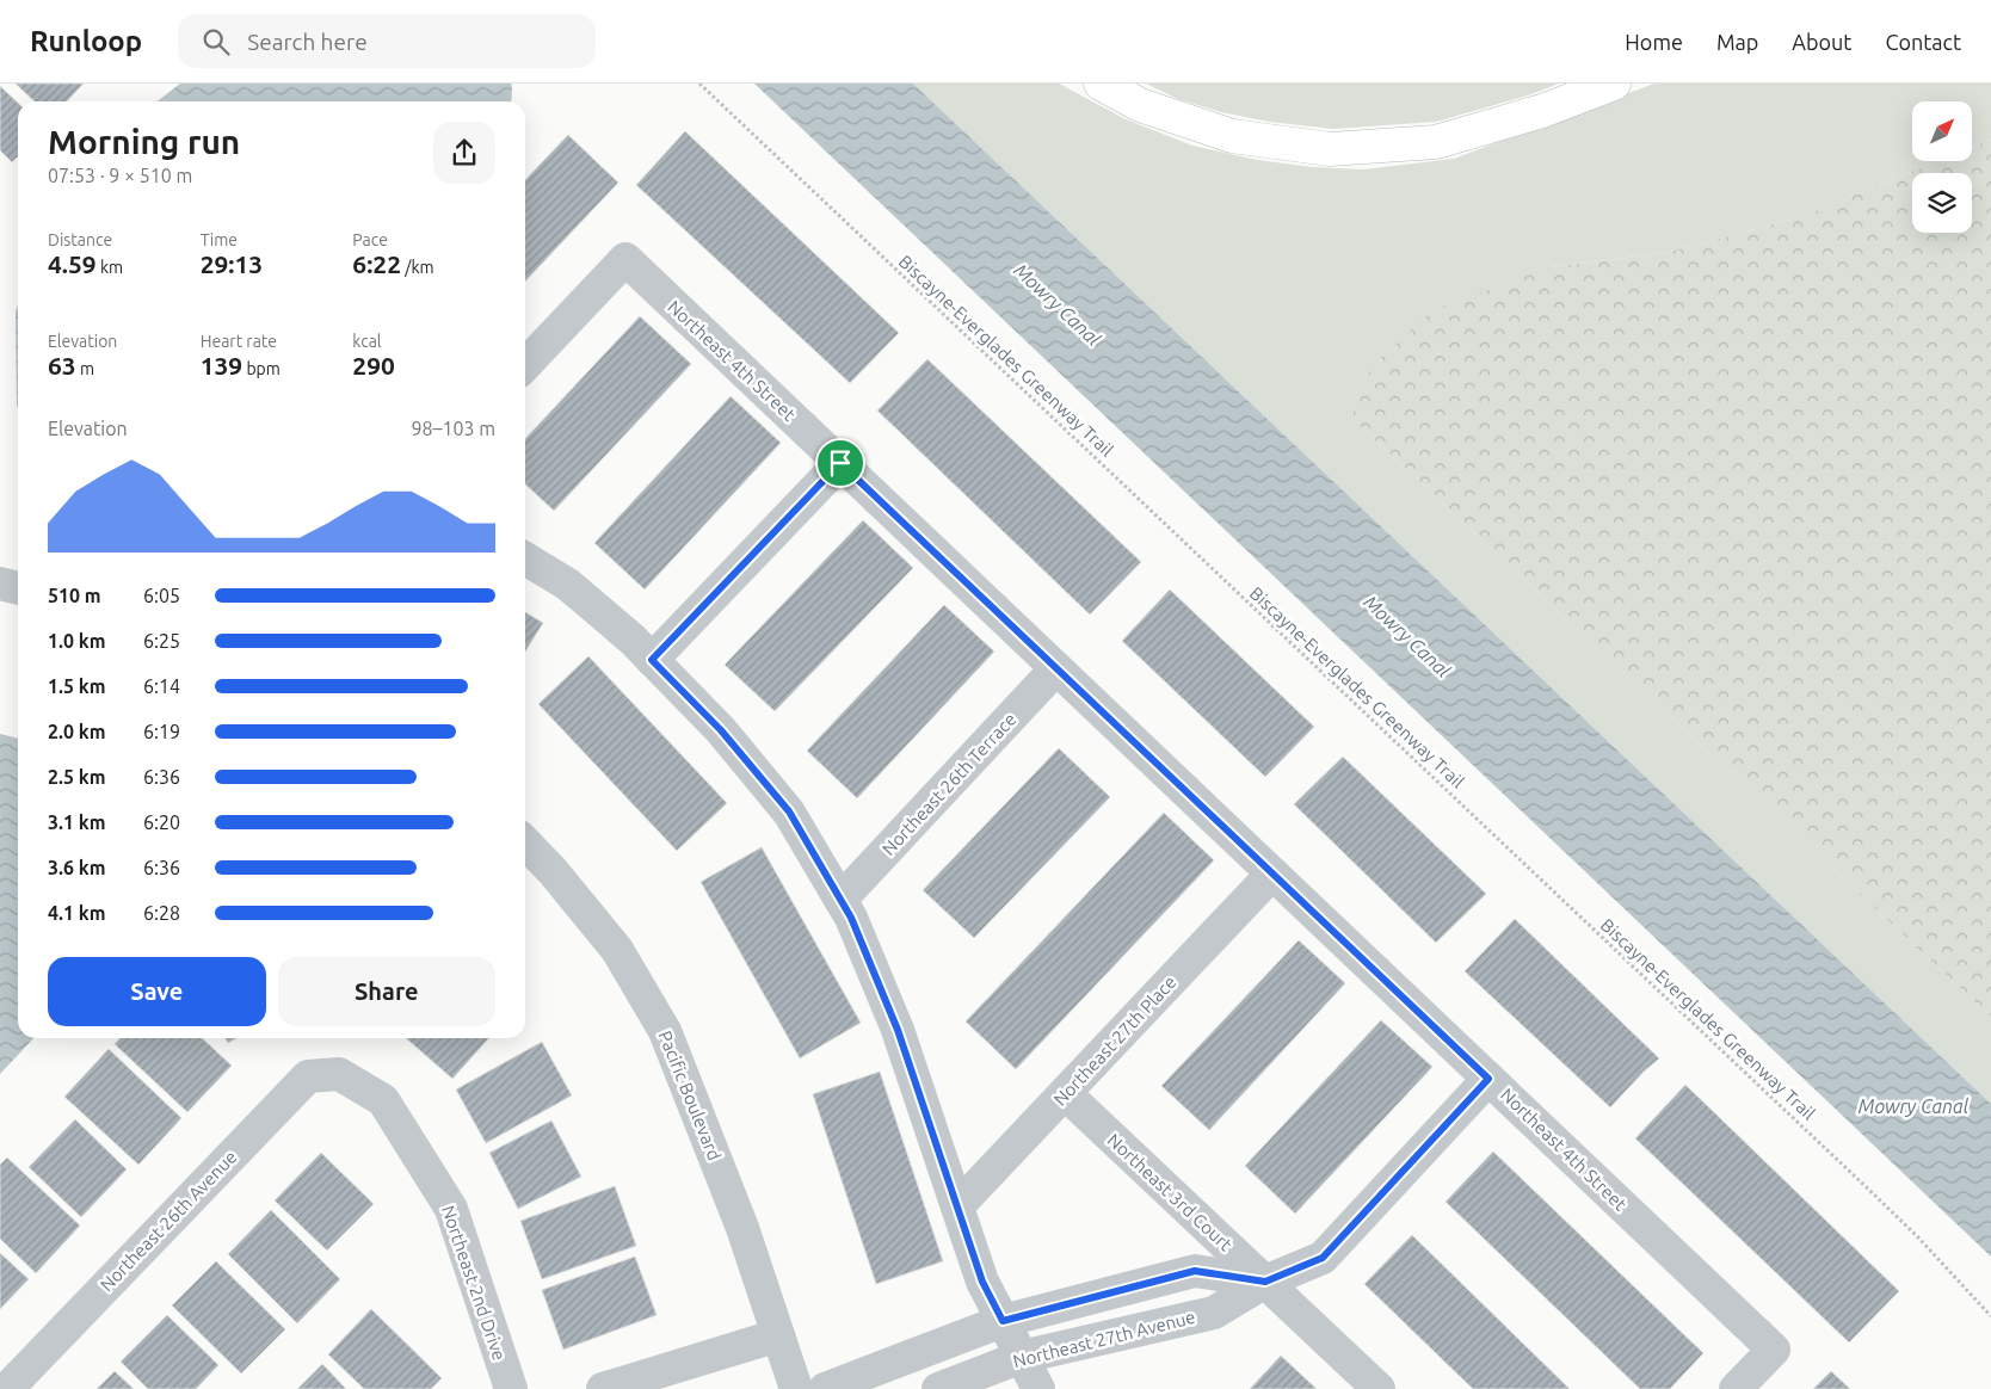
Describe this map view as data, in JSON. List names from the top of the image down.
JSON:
{
  "streets": {
    "street": [
      "Northeast 4th Street",
      "Northeast 26th Terrace",
      "Northeast 27th Place",
      "Pacific Boulevard",
      "Northeast 3rd Court",
      "Northeast 26th Avenue",
      "Northeast 2nd Drive",
      "Northeast 27th Avenue"
    ],
    "path": ["Biscayne-Everglades Greenway Trail"]
  },
  "crossings": [
    ["Northeast 4th Street", "Northeast 26th Terrace"],
    ["Northeast 4th Street", "Northeast 27th Place"],
    ["Northeast 4th Street", "Northeast 27th Avenue"],
    ["Northeast 27th Place", "Northeast 3rd Court"],
    ["Northeast 3rd Court", "Northeast 27th Avenue"],
    ["Northeast 26th Avenue", "Northeast 2nd Drive"]
  ],
  "water": ["Mowry Canal"],
  "north": "top right",
  "page": {
    "header": "Runloop",
    "search": "Search here",
    "nav": [
      "Home",
      "Map",
      "About",
      "Contact"
    ],
    "heading": ["Morning run", "07:53 · 9 × 510 m"],
    "stats": [
      ["Distance", "4.59 km"],
      ["Time", "29:13"],
      ["Pace", "6:22 /km"],
      ["Elevation", "63 m"],
      ["Heart rate", "139 bpm"],
      ["kcal", "290"]
    ],
    "chart": ["Elevation", "98–103 m"],
    "list": [
      {
        "name": "510 m",
        "note": "6:05"
      },
      {
        "name": "1.0 km",
        "note": "6:25"
      },
      {
        "name": "1.5 km",
        "note": "6:14"
      },
      {
        "name": "2.0 km",
        "note": "6:19"
      },
      {
        "name": "2.5 km",
        "note": "6:36"
      },
      {
        "name": "3.1 km",
        "note": "6:20"
      },
      {
        "name": "3.6 km",
        "note": "6:36"
      },
      {
        "name": "4.1 km",
        "note": "6:28"
      }
    ],
    "buttons": ["Save", "Share"]
  }
}
